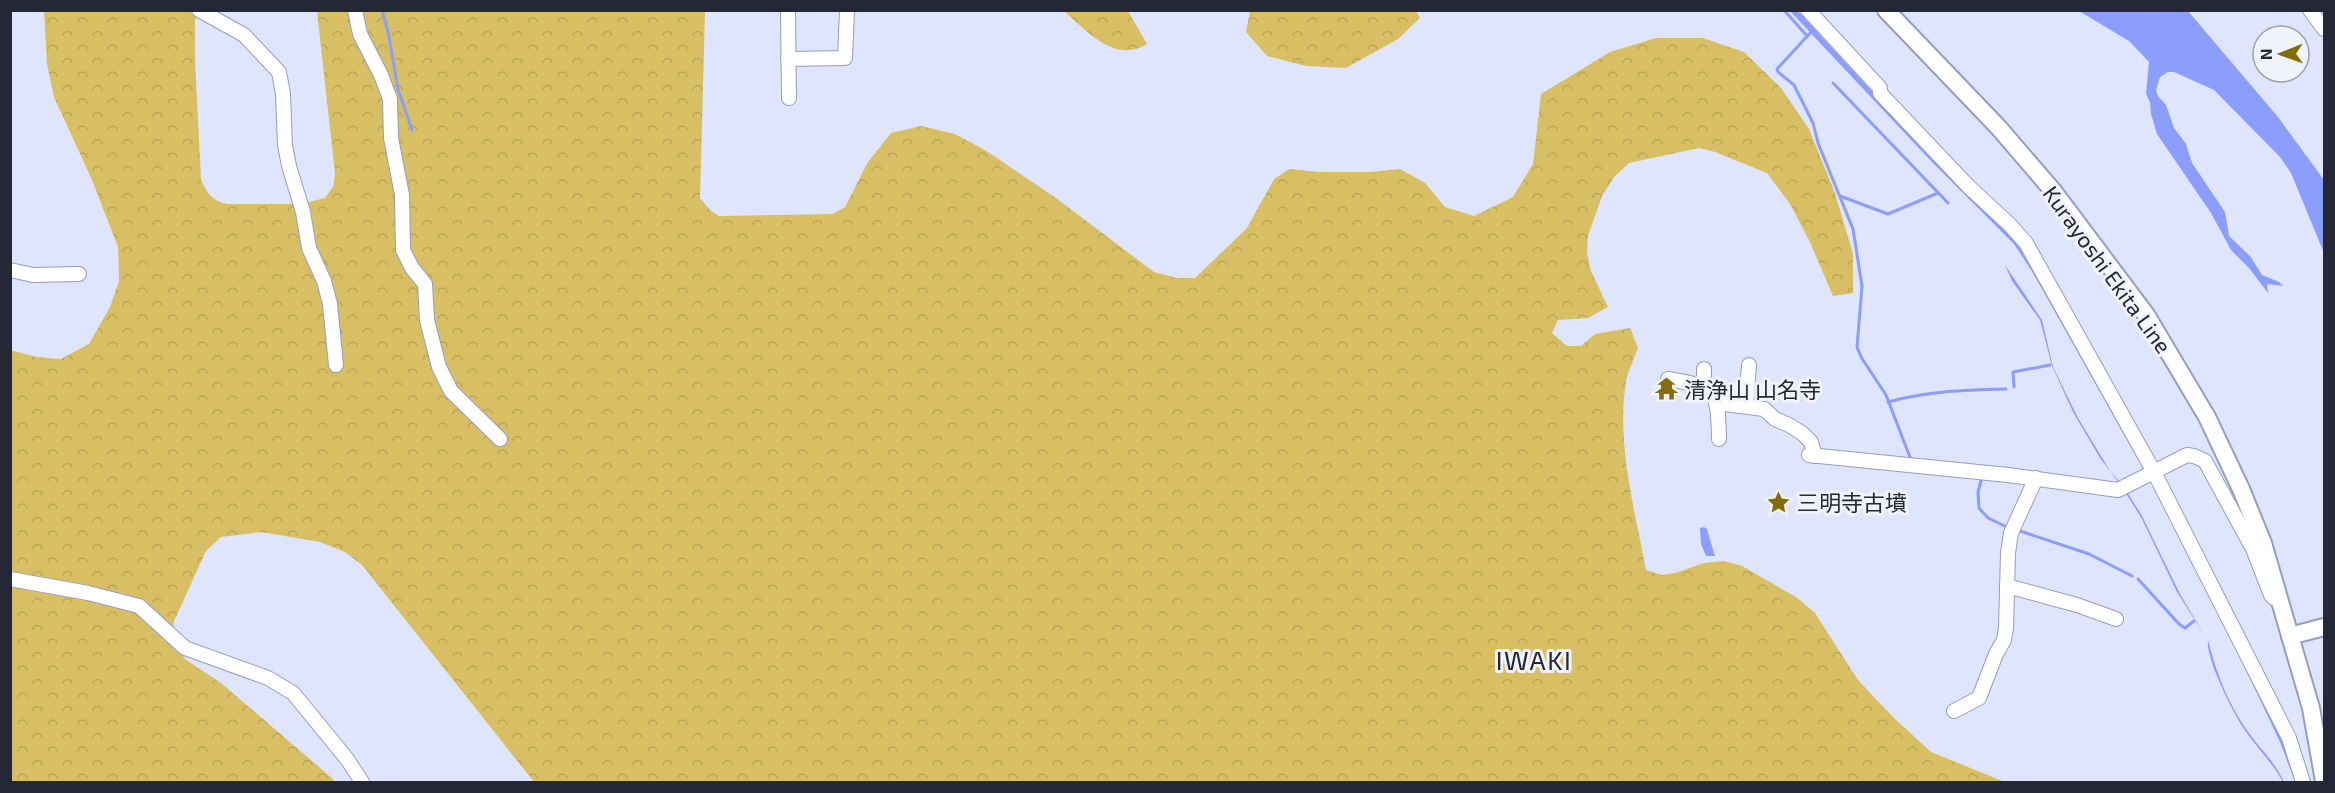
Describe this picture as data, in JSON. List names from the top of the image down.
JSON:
{
  "streets": {
    "main road": ["Kurayoshi Ekita Line"]
  },
  "districts": ["IWAKI"],
  "places": {
    "temple": ["清浄山 山名寺"],
    "place": ["三明寺古墳"]
  },
  "north": "left"
}
